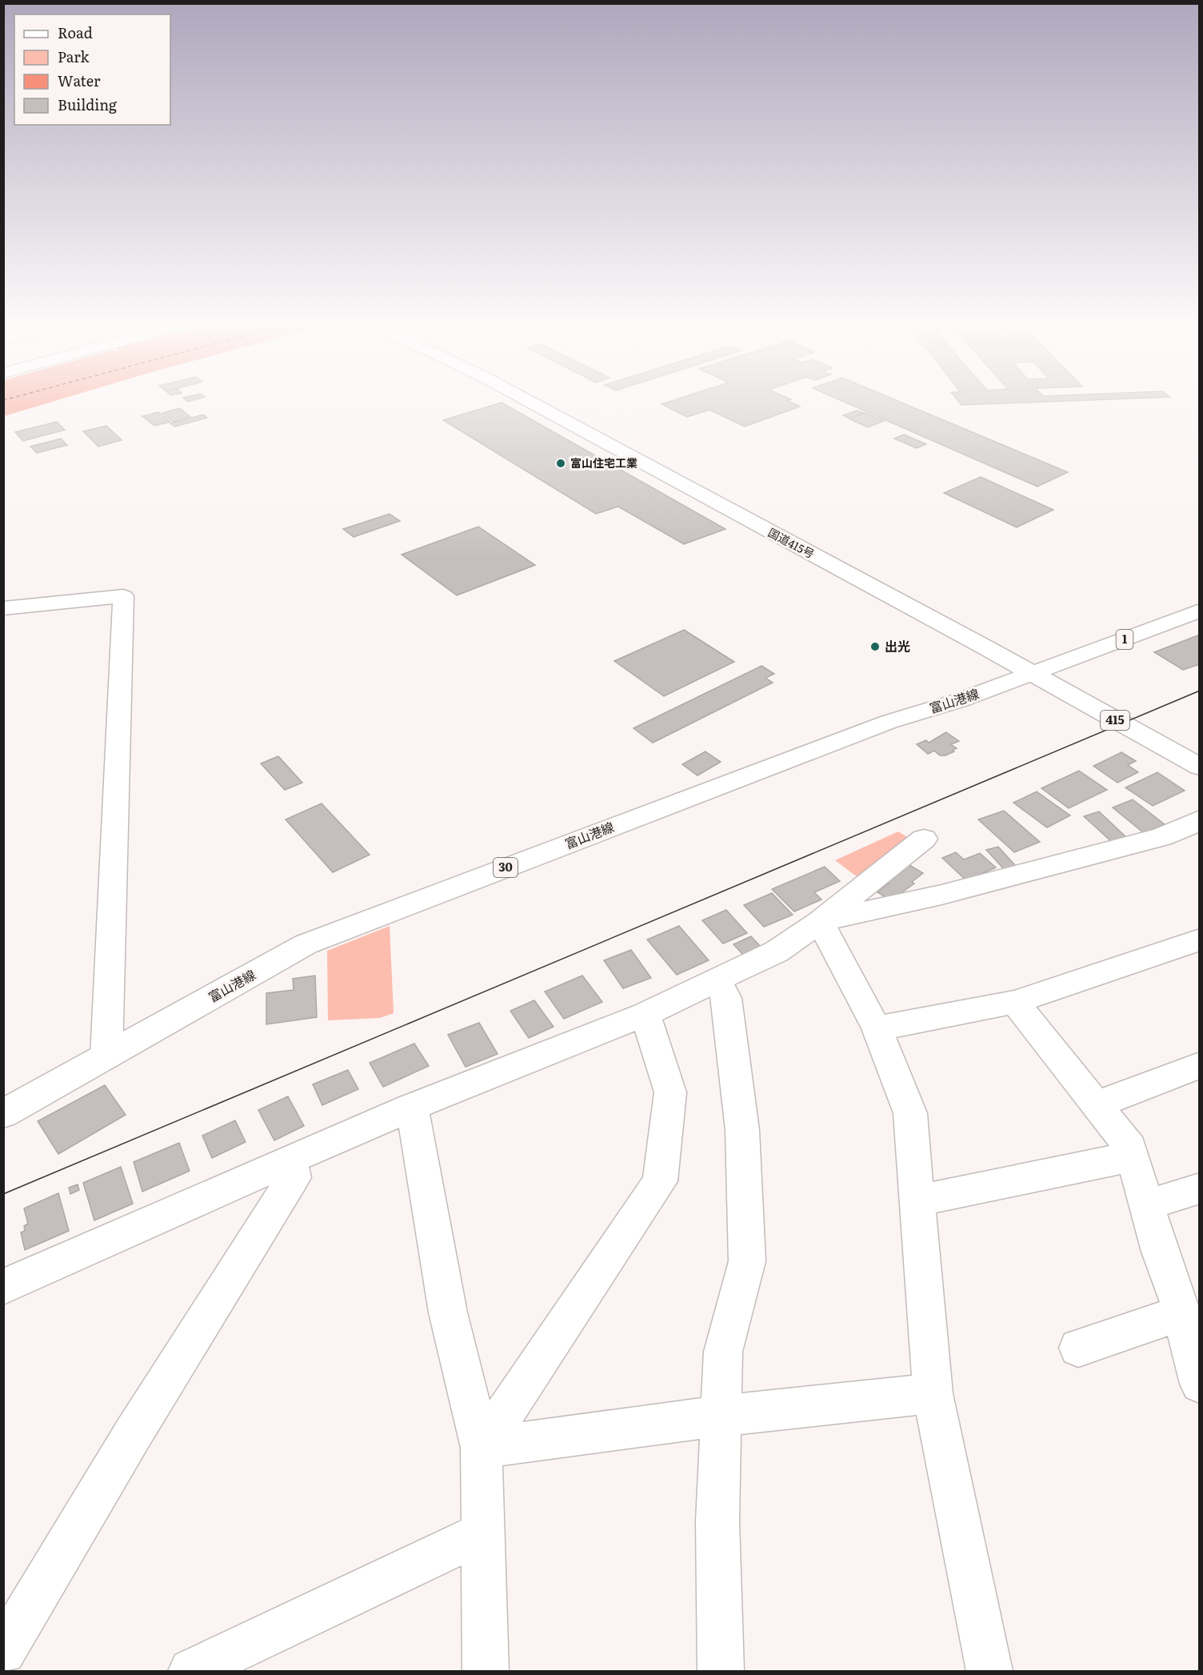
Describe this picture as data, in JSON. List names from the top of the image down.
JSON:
{
  "streets": {
    "main road": [
      "国道415号",
      "1",
      "富山港線",
      "415",
      "30"
    ]
  },
  "crossings": [
    ["国道415号", "富山港線"]
  ],
  "places": ["富山住宅工業", "出光"],
  "legend": [
    "Road",
    "Park",
    "Water",
    "Building"
  ]
}
